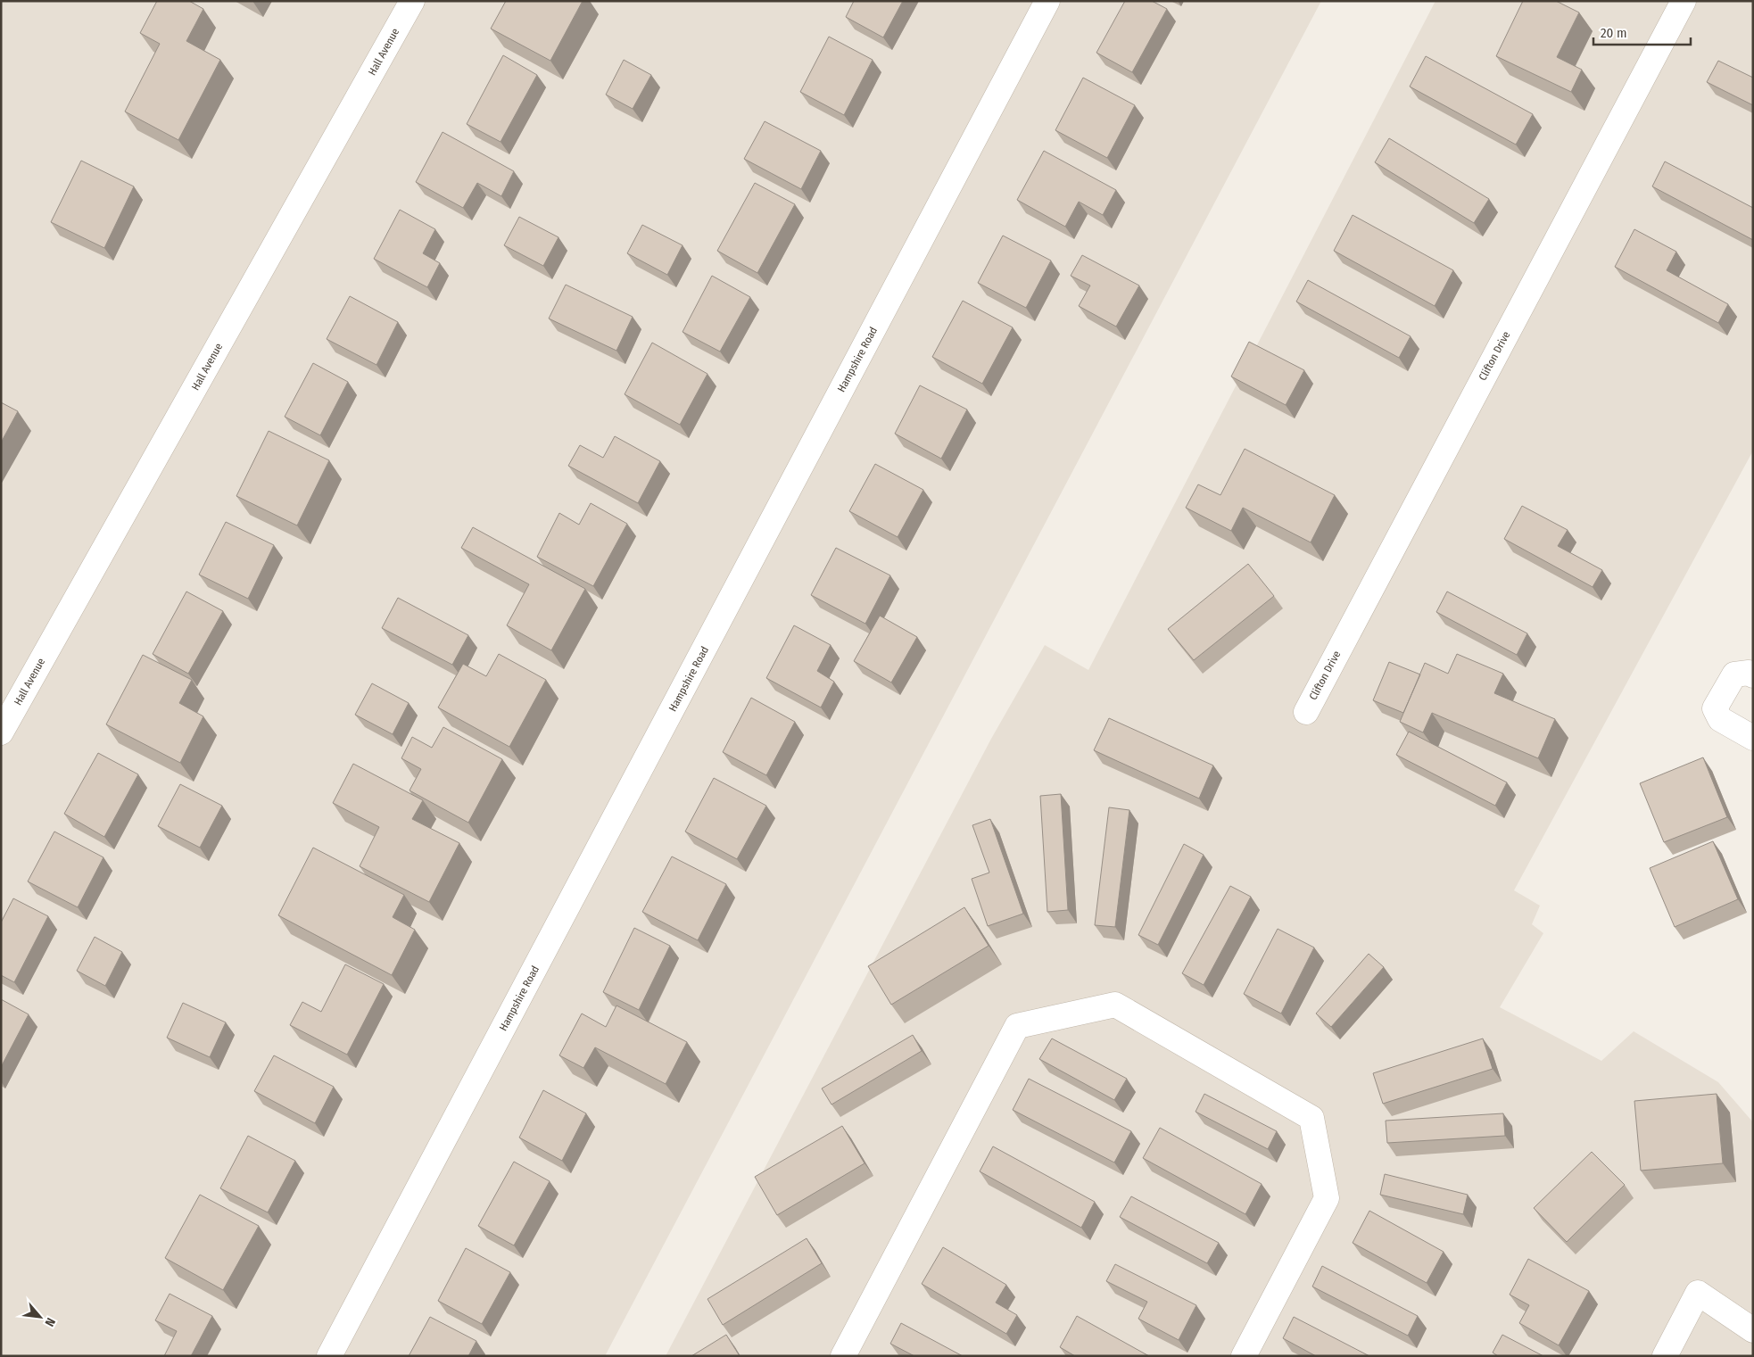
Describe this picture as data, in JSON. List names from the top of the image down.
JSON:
{
  "streets": {
    "street": ["Hall Avenue", "Clifton Drive", "Hampshire Road"]
  },
  "scale_bar": "20 m",
  "north": "bottom right"
}
